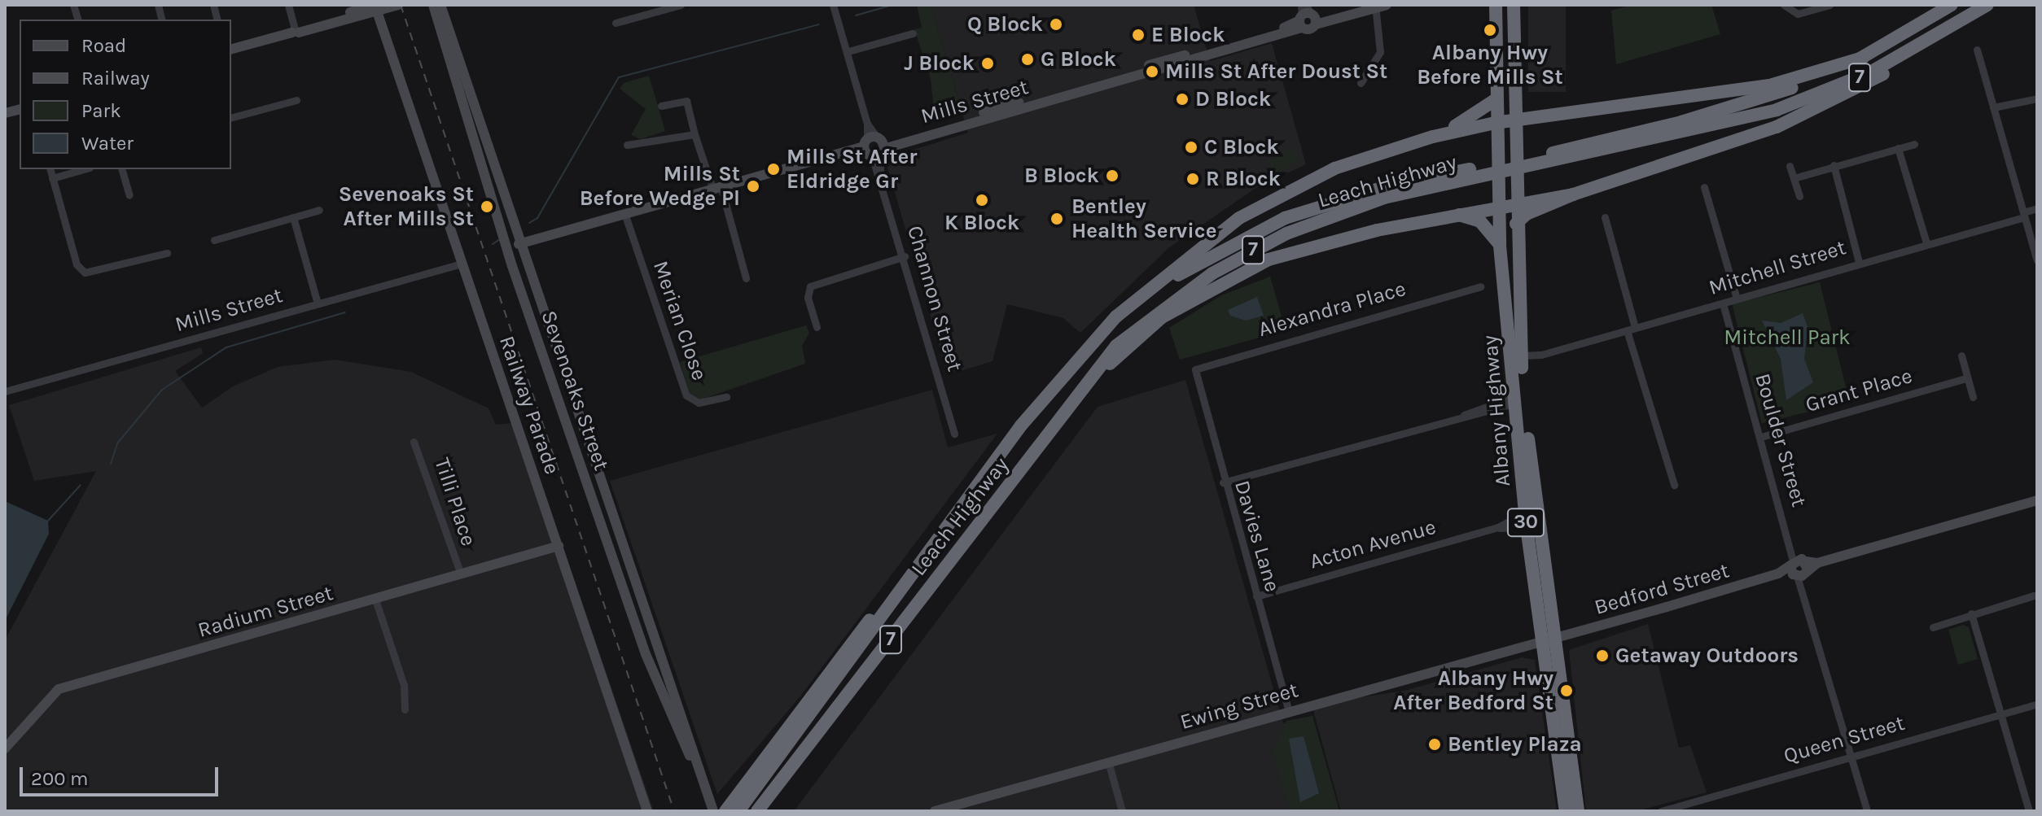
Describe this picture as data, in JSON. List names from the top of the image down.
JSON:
{
  "streets": {
    "highway": [
      "7",
      "Leach Highway",
      "Albany Highway",
      "30"
    ],
    "street": [
      "Mills Street",
      "Mitchell Street",
      "Channon Street",
      "Alexandra Place",
      "Merian Close",
      "Sevenoaks Street",
      "Grant Place",
      "Railway Parade",
      "Boulder Street",
      "Tilli Place",
      "Davies Lane",
      "Acton Avenue",
      "Bedford Street",
      "Radium Street",
      "Ewing Street",
      "Queen Street"
    ]
  },
  "crossings": [
    ["7", "Leach Highway"],
    ["Mills Street", "Channon Street"],
    ["Mills Street", "Merian Close"],
    ["Mills Street", "Sevenoaks Street"],
    ["Mills Street", "Railway Parade"],
    ["Mitchell Street", "Albany Highway"],
    ["Mitchell Street", "Boulder Street"],
    ["Alexandra Place", "Davies Lane"],
    ["Grant Place", "Boulder Street"],
    ["Railway Parade", "Radium Street"],
    ["Albany Highway", "Acton Avenue"],
    ["Albany Highway", "Bedford Street"],
    ["Albany Highway", "Ewing Street"],
    ["Boulder Street", "Bedford Street"],
    ["Boulder Street", "Queen Street"],
    ["Tilli Place", "Radium Street"],
    ["Davies Lane", "Acton Avenue"],
    ["Davies Lane", "Ewing Street"],
    ["Bedford Street", "Ewing Street"]
  ],
  "parks": ["Mitchell Park"],
  "places": [
    "Q Block",
    "Albany Hwy Before Mills St",
    "E Block",
    "G Block",
    "J Block",
    "Mills St After Doust St",
    "D Block",
    "C Block",
    "Mills St After Eldridge Gr",
    "B Block",
    "R Block",
    "Mills St Before Wedge Pl",
    "K Block",
    "Sevenoaks St After Mills St",
    "Bentley Health Service",
    "Getaway Outdoors",
    "Albany Hwy After Bedford St",
    "Bentley Plaza"
  ],
  "legend": [
    "Road",
    "Railway",
    "Park",
    "Water"
  ],
  "scale_bar": "200 m"
}
